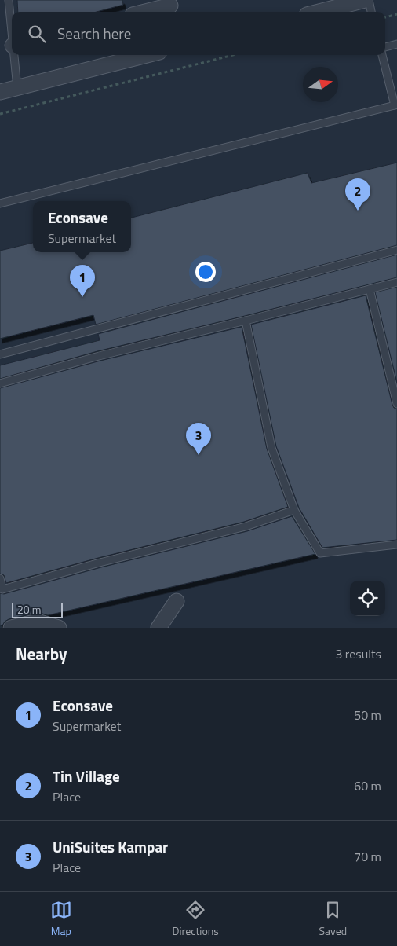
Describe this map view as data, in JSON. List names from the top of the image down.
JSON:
{
  "scale_bar": "20 m",
  "north": "right",
  "page": {
    "search": "Search here",
    "pins": ["2", "1", "3"],
    "popup": ["Econsave", "Supermarket"],
    "scale": "20 m",
    "heading": ["Nearby", "3 results"],
    "list": [
      {
        "mark": "1",
        "name": "Econsave",
        "note": "Supermarket",
        "value": "50 m"
      },
      {
        "mark": "2",
        "name": "Tin Village",
        "note": "Place",
        "value": "60 m"
      },
      {
        "mark": "3",
        "name": "UniSuites Kampar",
        "note": "Place",
        "value": "70 m"
      }
    ],
    "nav": ["Map", "Directions", "Saved"]
  }
}
